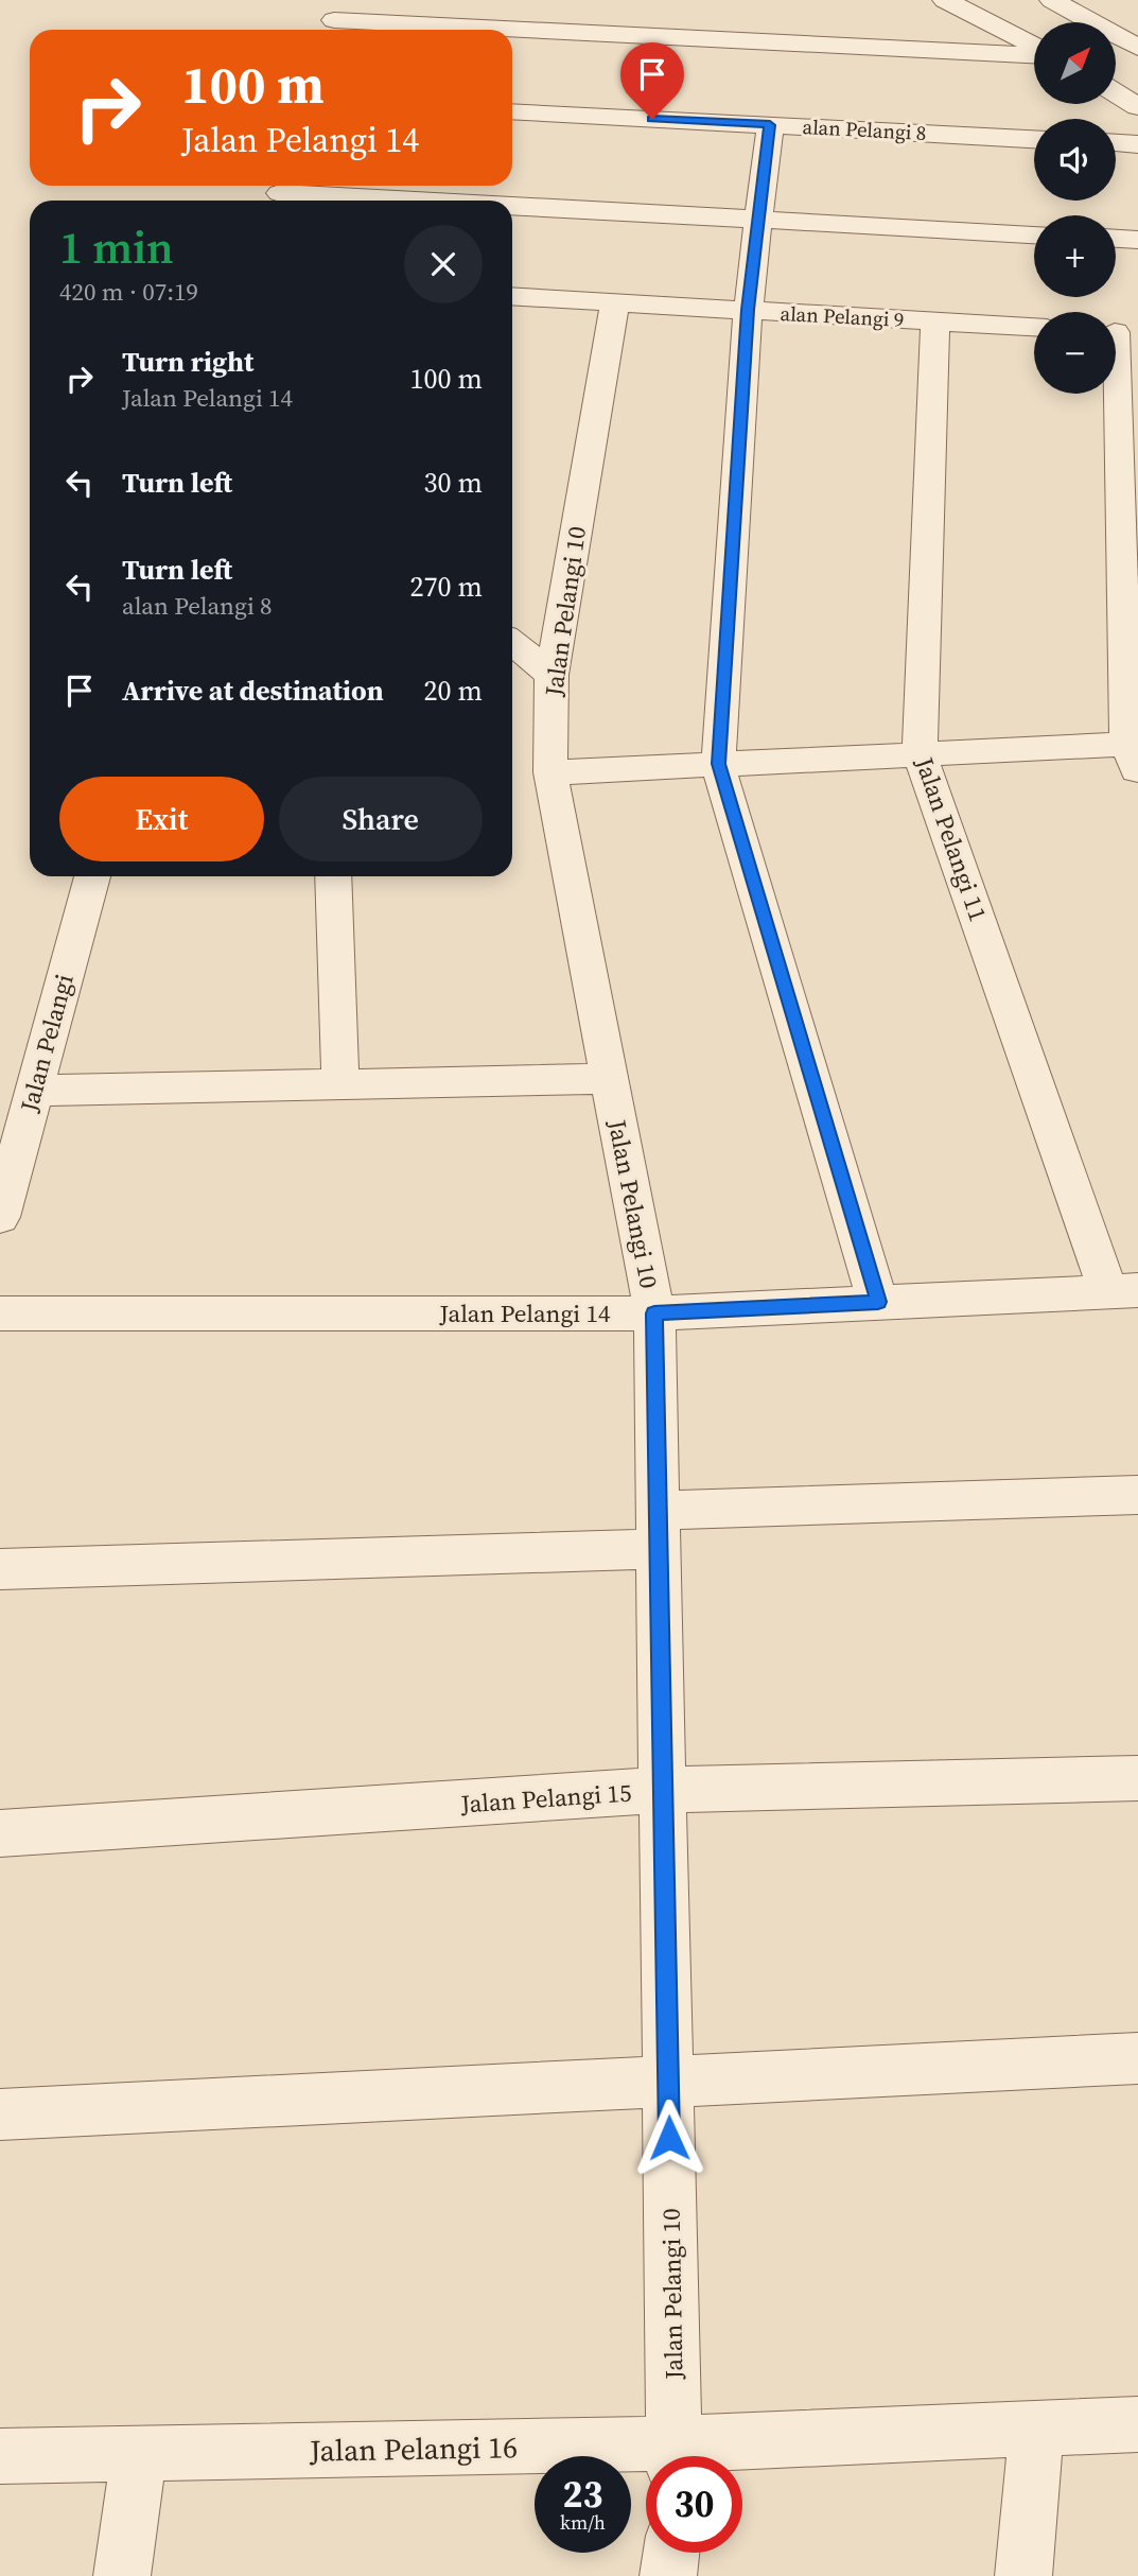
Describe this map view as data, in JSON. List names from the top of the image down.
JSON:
{
  "streets": {
    "street": [
      "alan Pelangi 8",
      "alan Pelangi 9",
      "Jalan Pelangi 10",
      "Jalan Pelangi 11",
      "Jalan Pelangi",
      "Jalan Pelangi 14",
      "Jalan Pelangi 15",
      "Jalan Pelangi 16"
    ]
  },
  "crossings": [
    ["alan Pelangi 9", "Jalan Pelangi 10"],
    ["alan Pelangi 9", "Jalan Pelangi 11"],
    ["Jalan Pelangi 10", "Jalan Pelangi 14"],
    ["Jalan Pelangi 10", "Jalan Pelangi 15"],
    ["Jalan Pelangi 11", "Jalan Pelangi 14"]
  ],
  "north": "top right",
  "page": {
    "map_buttons": ["+", "−"],
    "turn": ["100 m", "Jalan Pelangi 14"],
    "heading": ["1 min", "420 m · 07:19"],
    "list": [
      {
        "name": "Turn right",
        "note": "Jalan Pelangi 14",
        "value": "100 m"
      },
      {
        "name": "Turn left",
        "value": "30 m"
      },
      {
        "name": "Turn left",
        "note": "alan Pelangi 8",
        "value": "270 m"
      },
      {
        "name": "Arrive at destination",
        "value": "20 m"
      }
    ],
    "buttons": ["Exit", "Share"],
    "speed": "23 km/h",
    "limit": "30"
  }
}
